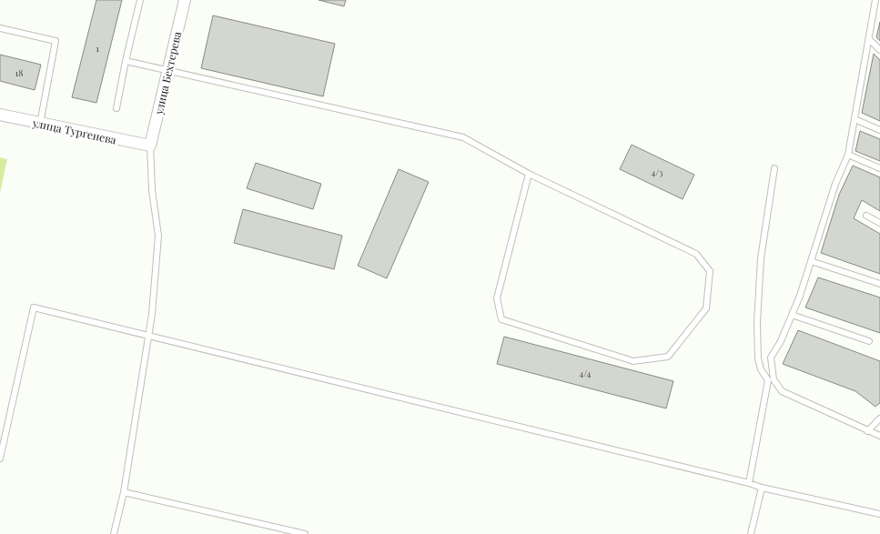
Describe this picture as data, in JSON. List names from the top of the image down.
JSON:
{
  "streets": {
    "street": ["улица Бехтерева", "улица Тургенева"]
  },
  "crossings": [
    ["улица Бехтерева", "улица Тургенева"]
  ],
  "house_numbers": [
    "1",
    "18",
    "4/3",
    "4/4"
  ]
}
